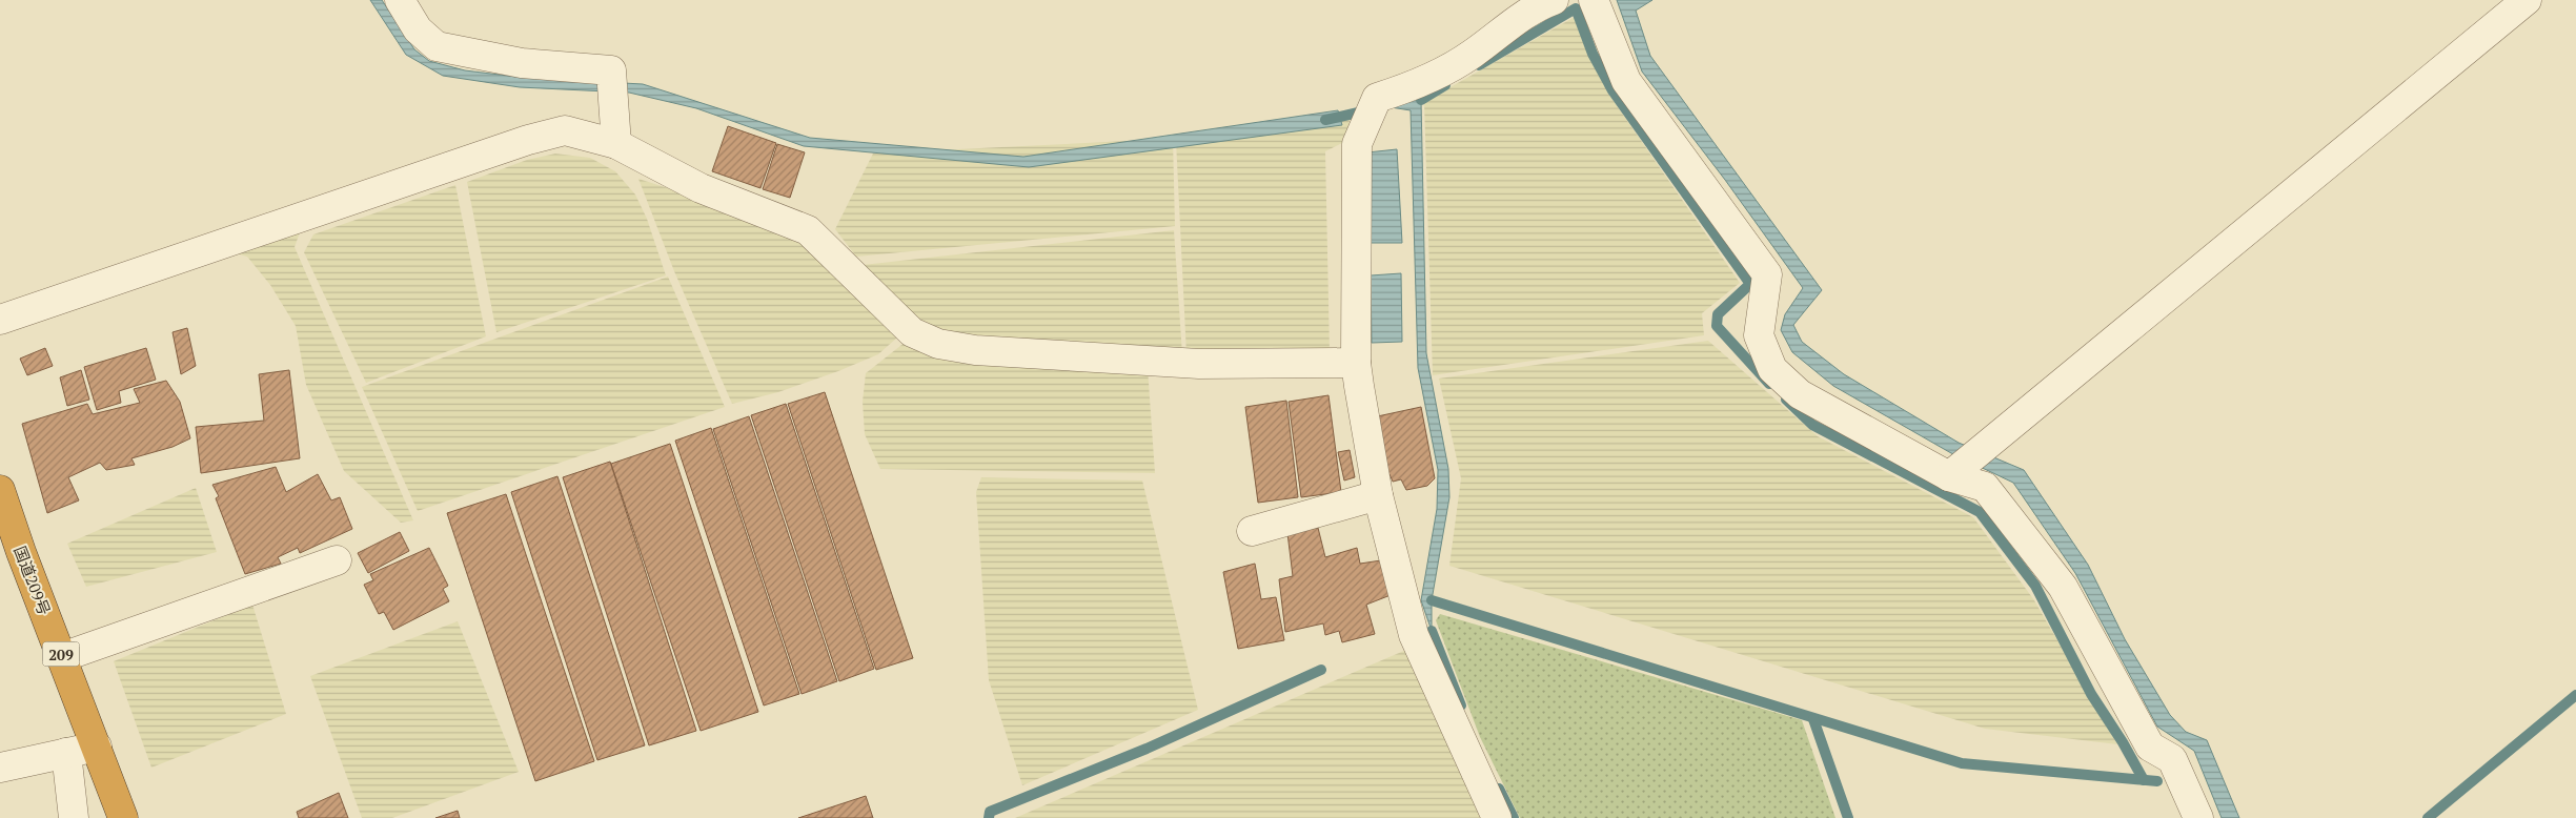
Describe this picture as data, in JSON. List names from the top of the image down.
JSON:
{
  "streets": {
    "highway": ["国道209号", "209"]
  }
}
